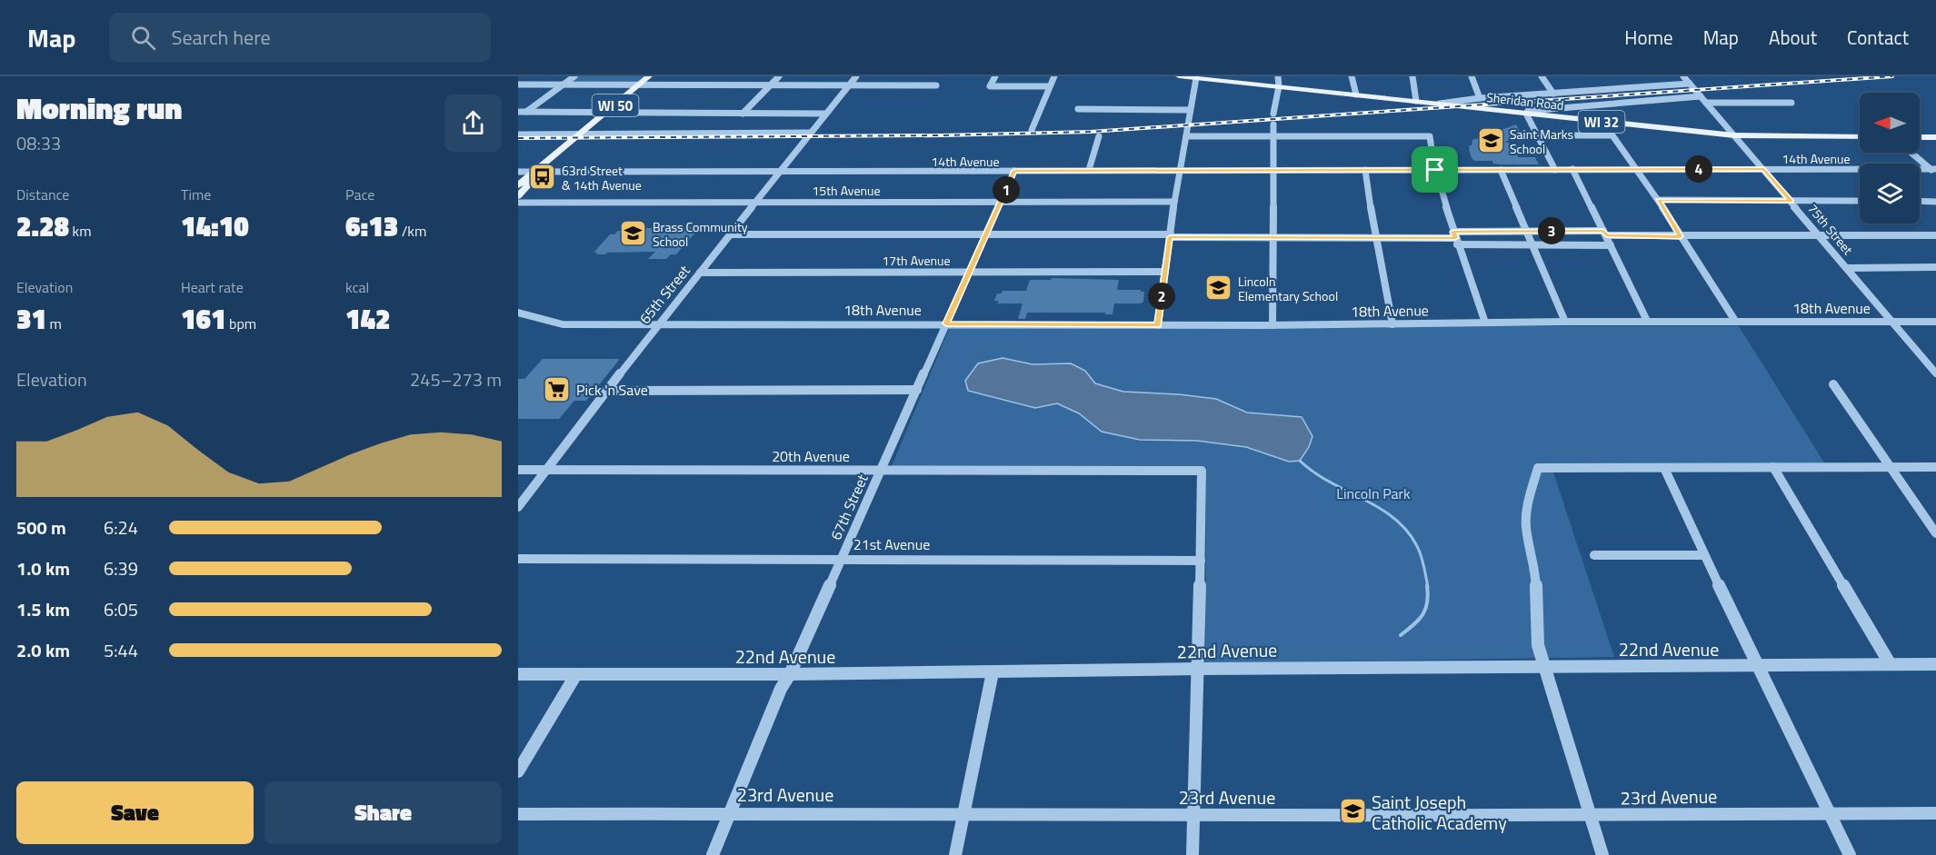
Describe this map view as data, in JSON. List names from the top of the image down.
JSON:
{
  "streets": {
    "main road": ["Sheridan Road", "WI 50", "WI 32"],
    "street": [
      "14th Avenue",
      "15th Avenue",
      "75th Street",
      "17th Avenue",
      "65th Street",
      "18th Avenue",
      "20th Avenue",
      "67th Street",
      "21st Avenue",
      "22nd Avenue",
      "23rd Avenue"
    ]
  },
  "crossings": [
    ["Sheridan Road", "75th Street"],
    ["WI 50", "14th Avenue"],
    ["14th Avenue", "75th Street"],
    ["14th Avenue", "65th Street"],
    ["14th Avenue", "67th Street"],
    ["15th Avenue", "65th Street"],
    ["15th Avenue", "67th Street"],
    ["75th Street", "18th Avenue"],
    ["17th Avenue", "65th Street"],
    ["17th Avenue", "67th Street"],
    ["65th Street", "18th Avenue"],
    ["65th Street", "20th Avenue"],
    ["18th Avenue", "67th Street"],
    ["20th Avenue", "67th Street"],
    ["20th Avenue", "21st Avenue"],
    ["67th Street", "21st Avenue"],
    ["67th Street", "22nd Avenue"],
    ["67th Street", "23rd Avenue"]
  ],
  "parks": ["Lincoln Park"],
  "places": {
    "school or university": [
      "Saint Marks School",
      "Brass Community School",
      "Lincoln Elementary School",
      "Saint Joseph Catholic Academy"
    ],
    "bus stop": ["63rd Street & 14th Avenue"],
    "supermarket": ["Pick 'n Save"]
  },
  "north": "left",
  "page": {
    "header": "Map",
    "search": "Search here",
    "nav": [
      "Home",
      "Map",
      "About",
      "Contact"
    ],
    "heading": ["Morning run", "08:33"],
    "pins": [
      "4",
      "1",
      "3",
      "2"
    ],
    "stats": [
      ["Distance", "2.28 km"],
      ["Time", "14:10"],
      ["Pace", "6:13 /km"],
      ["Elevation", "31 m"],
      ["Heart rate", "161 bpm"],
      ["kcal", "142"]
    ],
    "chart": ["Elevation", "245–273 m"],
    "list": [
      {
        "name": "500 m",
        "note": "6:24"
      },
      {
        "name": "1.0 km",
        "note": "6:39"
      },
      {
        "name": "1.5 km",
        "note": "6:05"
      },
      {
        "name": "2.0 km",
        "note": "5:44"
      }
    ],
    "buttons": ["Save", "Share"]
  }
}
